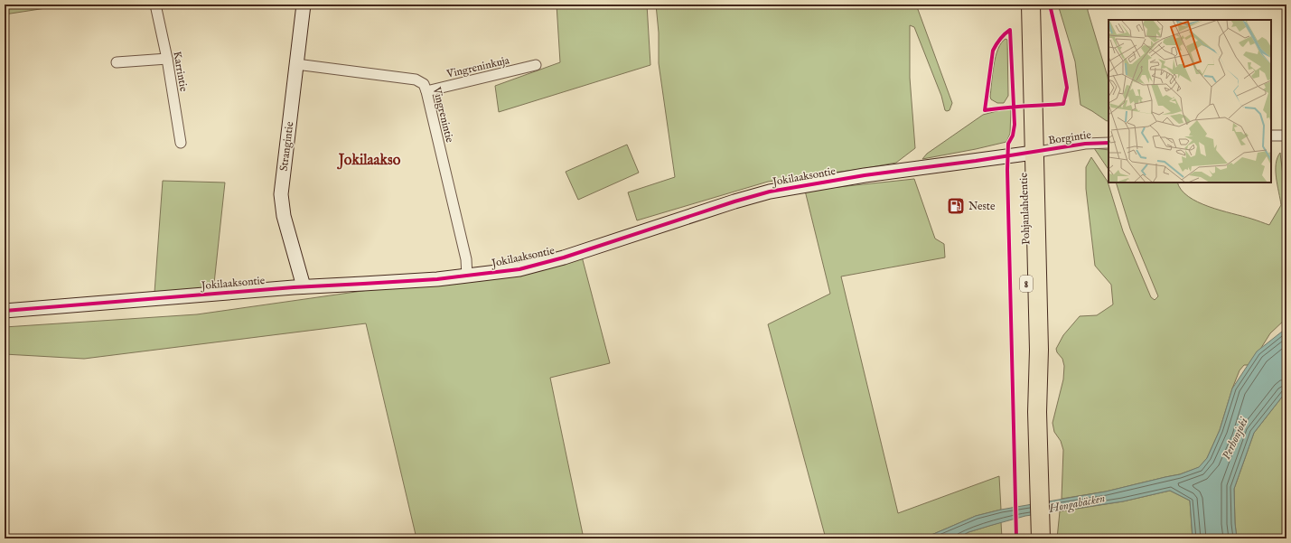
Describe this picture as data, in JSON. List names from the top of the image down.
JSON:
{
  "streets": {
    "highway": ["Pohjanlahdentie", "8"],
    "street": [
      "Vingreninkuja",
      "Karrintie",
      "Vingrenintie",
      "Borgintie",
      "Strangintie",
      "Jokilaaksontie"
    ]
  },
  "crossings": [
    ["Vingreninkuja", "Vingrenintie"],
    ["Vingrenintie", "Strangintie"],
    ["Vingrenintie", "Jokilaaksontie"],
    ["Borgintie", "Jokilaaksontie"],
    ["Borgintie", "Pohjanlahdentie"],
    ["Strangintie", "Jokilaaksontie"],
    ["Jokilaaksontie", "Pohjanlahdentie"]
  ],
  "districts": ["Jokilaakso"],
  "water": ["Perhonjoki", "Hongabäcken"],
  "places": {
    "fuel station": ["Neste"]
  }
}
